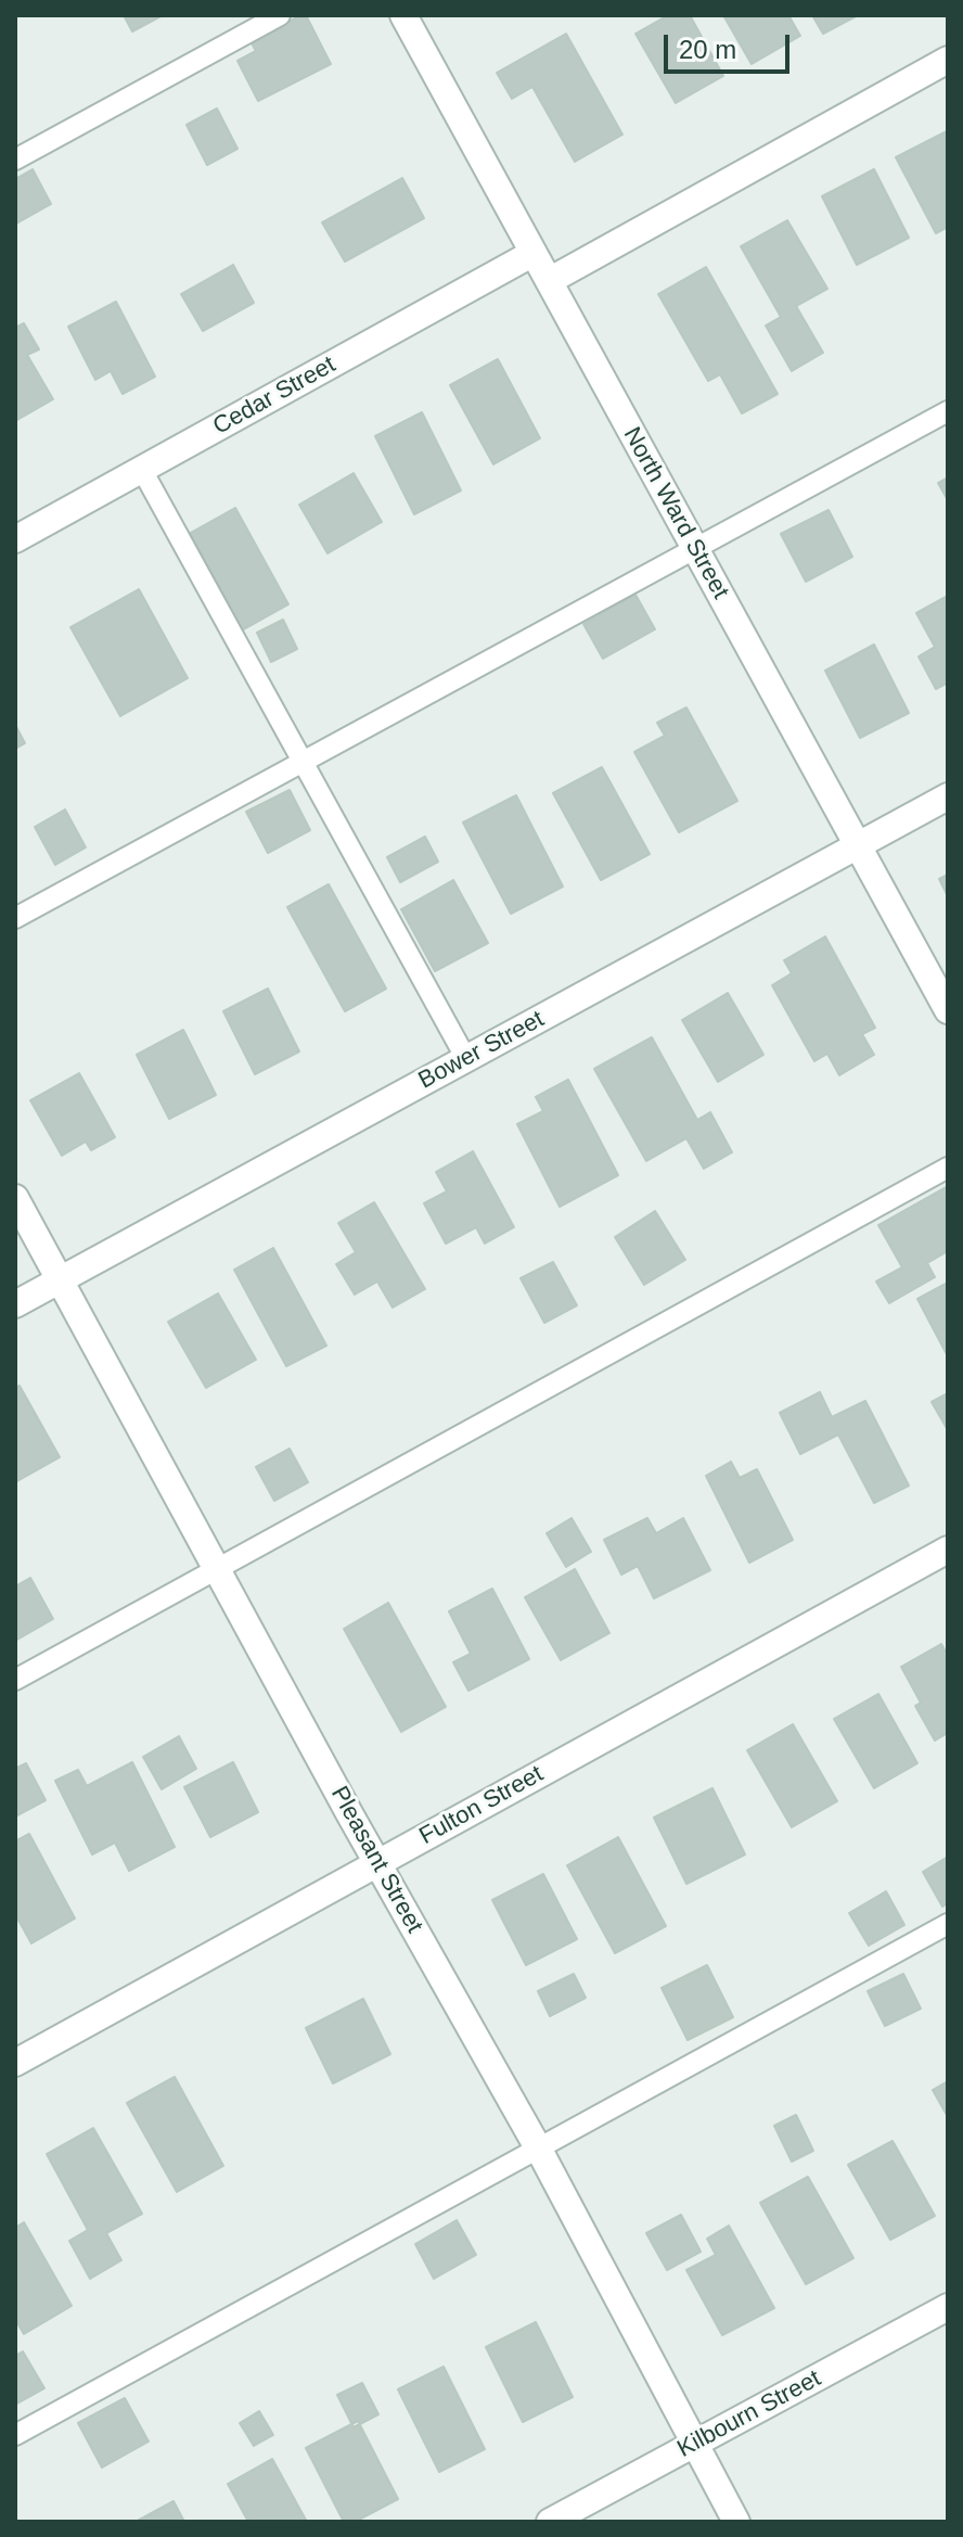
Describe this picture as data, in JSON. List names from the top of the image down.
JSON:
{
  "streets": {
    "street": [
      "Cedar Street",
      "North Ward Street",
      "Bower Street",
      "Fulton Street",
      "Pleasant Street",
      "Kilbourn Street"
    ]
  },
  "crossings": [
    ["Cedar Street", "North Ward Street"],
    ["North Ward Street", "Bower Street"],
    ["Bower Street", "Pleasant Street"],
    ["Fulton Street", "Pleasant Street"],
    ["Pleasant Street", "Kilbourn Street"]
  ],
  "scale_bar": "20 m"
}
